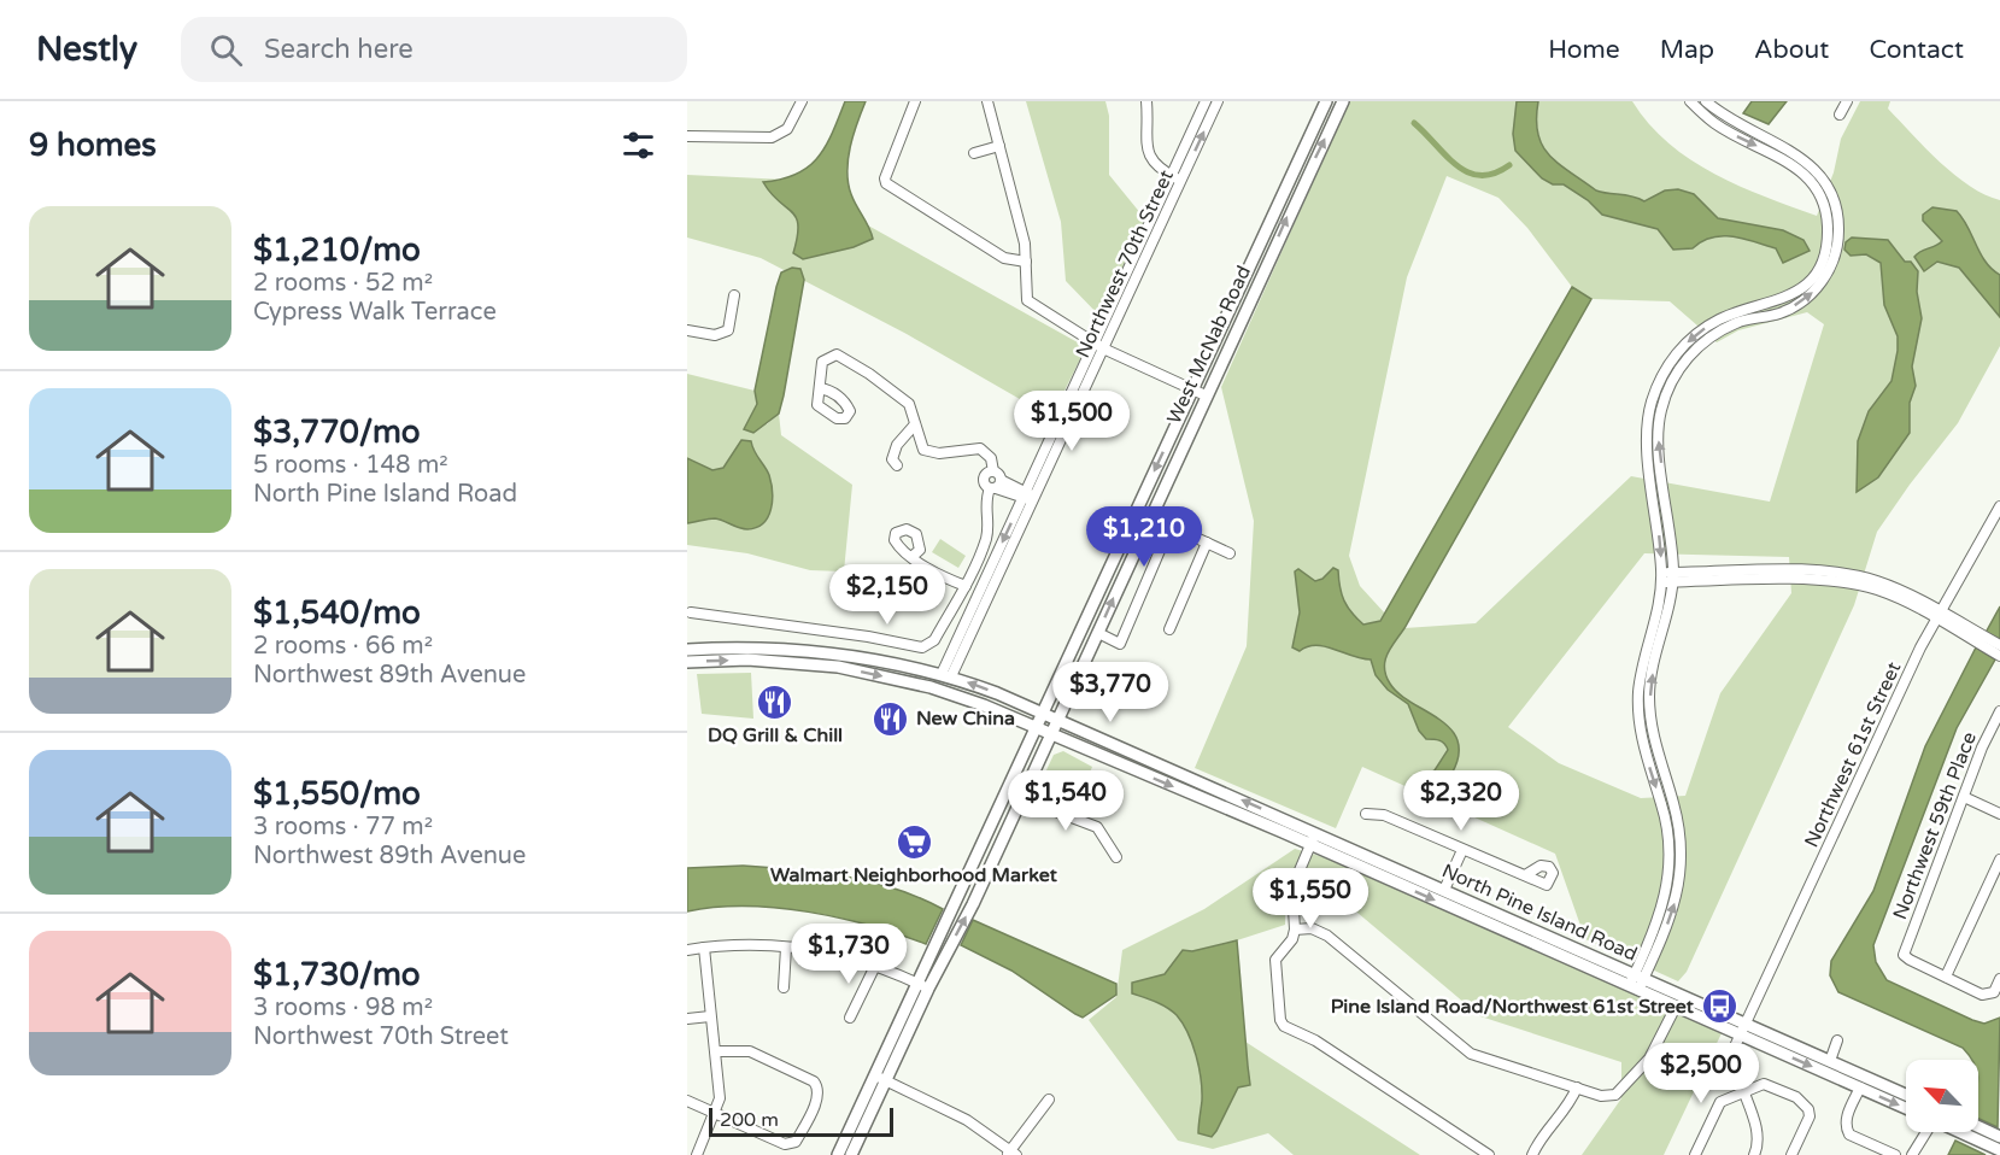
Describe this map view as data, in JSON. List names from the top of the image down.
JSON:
{
  "streets": {
    "main road": ["West McNab Road", "North Pine Island Road"],
    "street": ["Northwest 70th Street", "Northwest 61st Street", "Northwest 59th Place"]
  },
  "crossings": [
    ["Northwest 70th Street", "North Pine Island Road"],
    ["West McNab Road", "North Pine Island Road"],
    ["Northwest 61st Street", "North Pine Island Road"]
  ],
  "places": {
    "restaurant": ["DQ Grill & Chill", "New China"],
    "supermarket": ["Walmart Neighborhood Market"],
    "bus stop": ["Pine Island Road/Northwest 61st Street"]
  },
  "scale_bar": "200 m",
  "north": "top left",
  "page": {
    "header": "Nestly",
    "search": "Search here",
    "nav": [
      "Home",
      "Map",
      "About",
      "Contact"
    ],
    "heading": "9 homes",
    "list": [
      {
        "name": "$1,210/mo",
        "note": "2 rooms · 52 m² · Cypress Walk Terrace"
      },
      {
        "name": "$3,770/mo",
        "note": "5 rooms · 148 m² · North Pine Island Road"
      },
      {
        "name": "$1,540/mo",
        "note": "2 rooms · 66 m² · Northwest 89th Avenue"
      },
      {
        "name": "$1,550/mo",
        "note": "3 rooms · 77 m² · Northwest 89th Avenue"
      },
      {
        "name": "$1,730/mo",
        "note": "3 rooms · 98 m² · Northwest 70th Street"
      }
    ],
    "price": [
      "$1,500",
      "$1,210",
      "$2,150",
      "$3,770",
      "$1,540",
      "$2,320",
      "$1,550",
      "$1,730",
      "$2,500"
    ],
    "scale": "200 m"
  }
}
